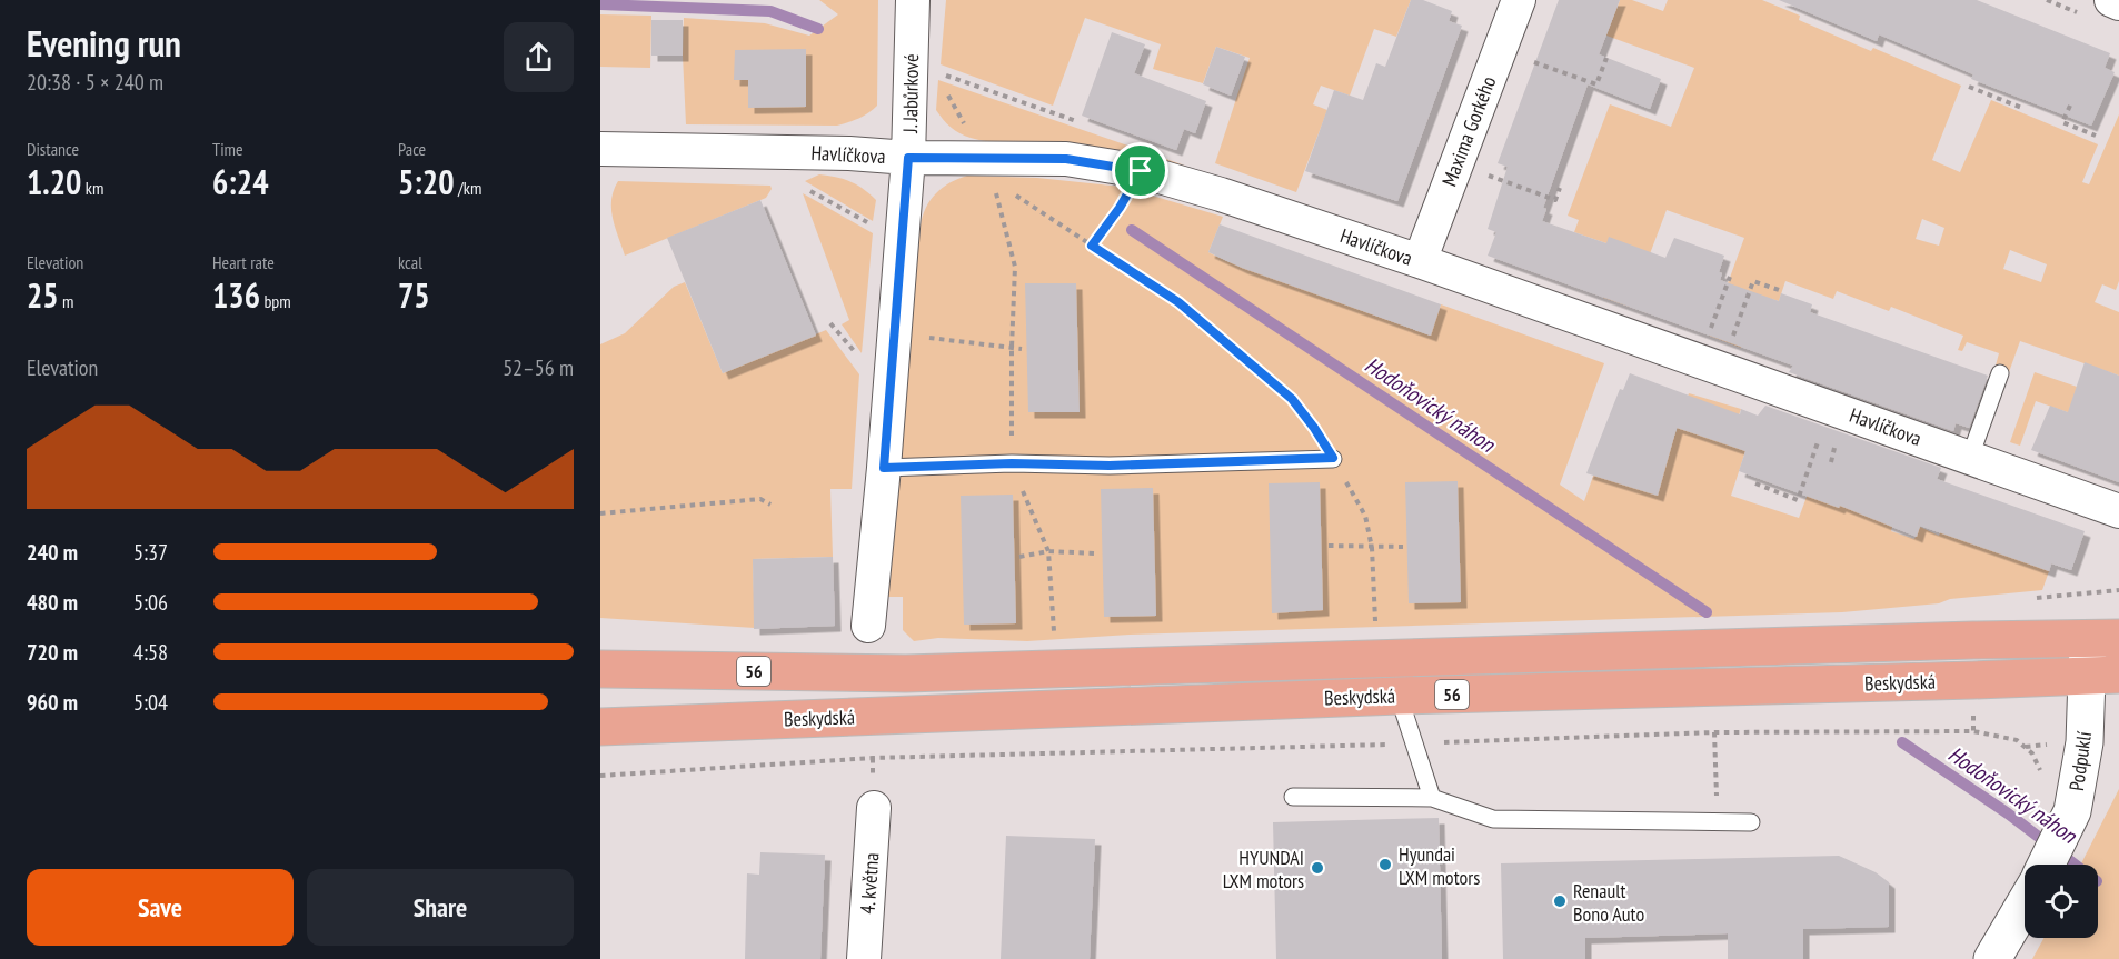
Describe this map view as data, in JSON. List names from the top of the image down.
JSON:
{
  "streets": {
    "main road": ["56", "Beskydská"],
    "street": [
      "J. Jabůrkové",
      "Maxima Gorkého",
      "Havlíčkova",
      "Podpuklí",
      "4. května"
    ]
  },
  "crossings": [
    ["J. Jabůrkové", "Havlíčkova"],
    ["Maxima Gorkého", "Havlíčkova"],
    ["Beskydská", "Podpuklí"]
  ],
  "water": ["Hodoňovický náhon"],
  "places": ["Hyundai LXM motors", "HYUNDAI LXM motors", "Renault Bono Auto"],
  "page": {
    "heading": ["Evening run", "20:38 · 5 × 240 m"],
    "stats": [
      ["Distance", "1.20 km"],
      ["Time", "6:24"],
      ["Pace", "5:20 /km"],
      ["Elevation", "25 m"],
      ["Heart rate", "136 bpm"],
      ["kcal", "75"]
    ],
    "chart": ["Elevation", "52–56 m"],
    "list": [
      {
        "name": "240 m",
        "note": "5:37"
      },
      {
        "name": "480 m",
        "note": "5:06"
      },
      {
        "name": "720 m",
        "note": "4:58"
      },
      {
        "name": "960 m",
        "note": "5:04"
      }
    ],
    "buttons": ["Save", "Share"]
  }
}
